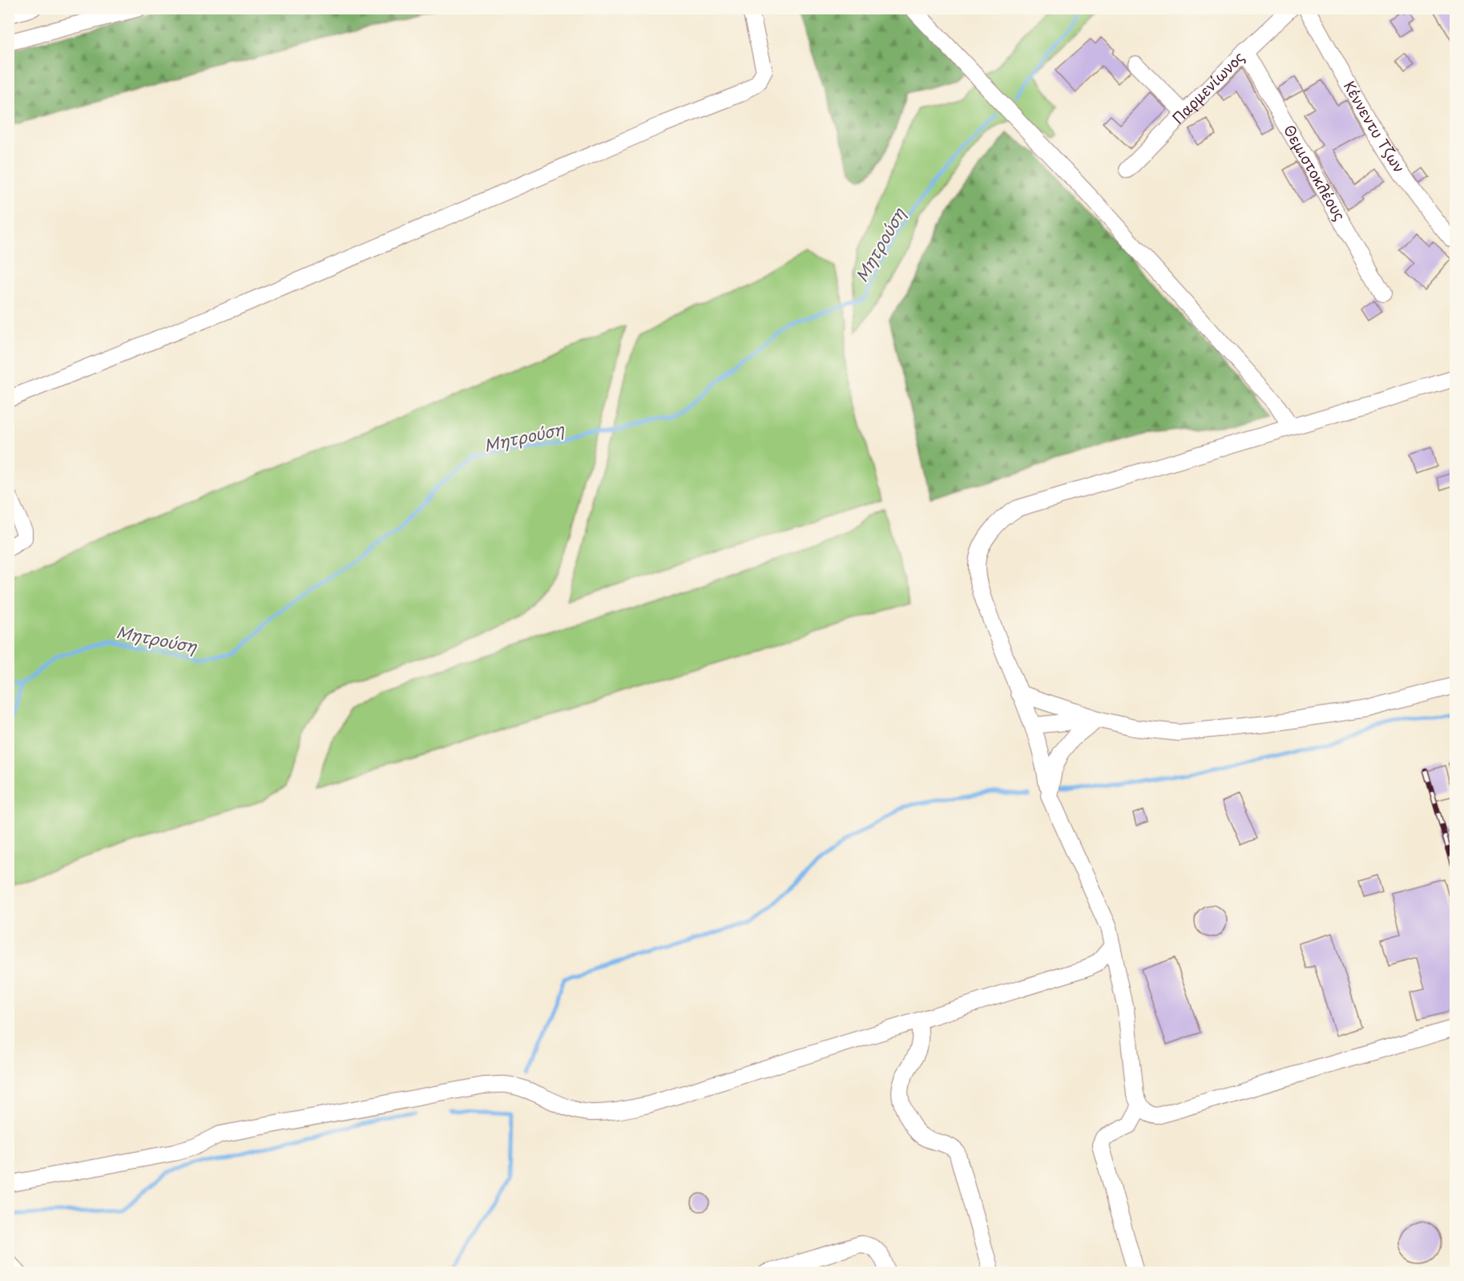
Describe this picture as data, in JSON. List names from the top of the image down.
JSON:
{
  "streets": {
    "street": ["Παρμενίωνος", "Κέννεντυ Τζων", "Θεμιστοκλέους"]
  },
  "crossings": [
    ["Παρμενίωνος", "Θεμιστοκλέους"]
  ],
  "water": ["Μητρούση"]
}
